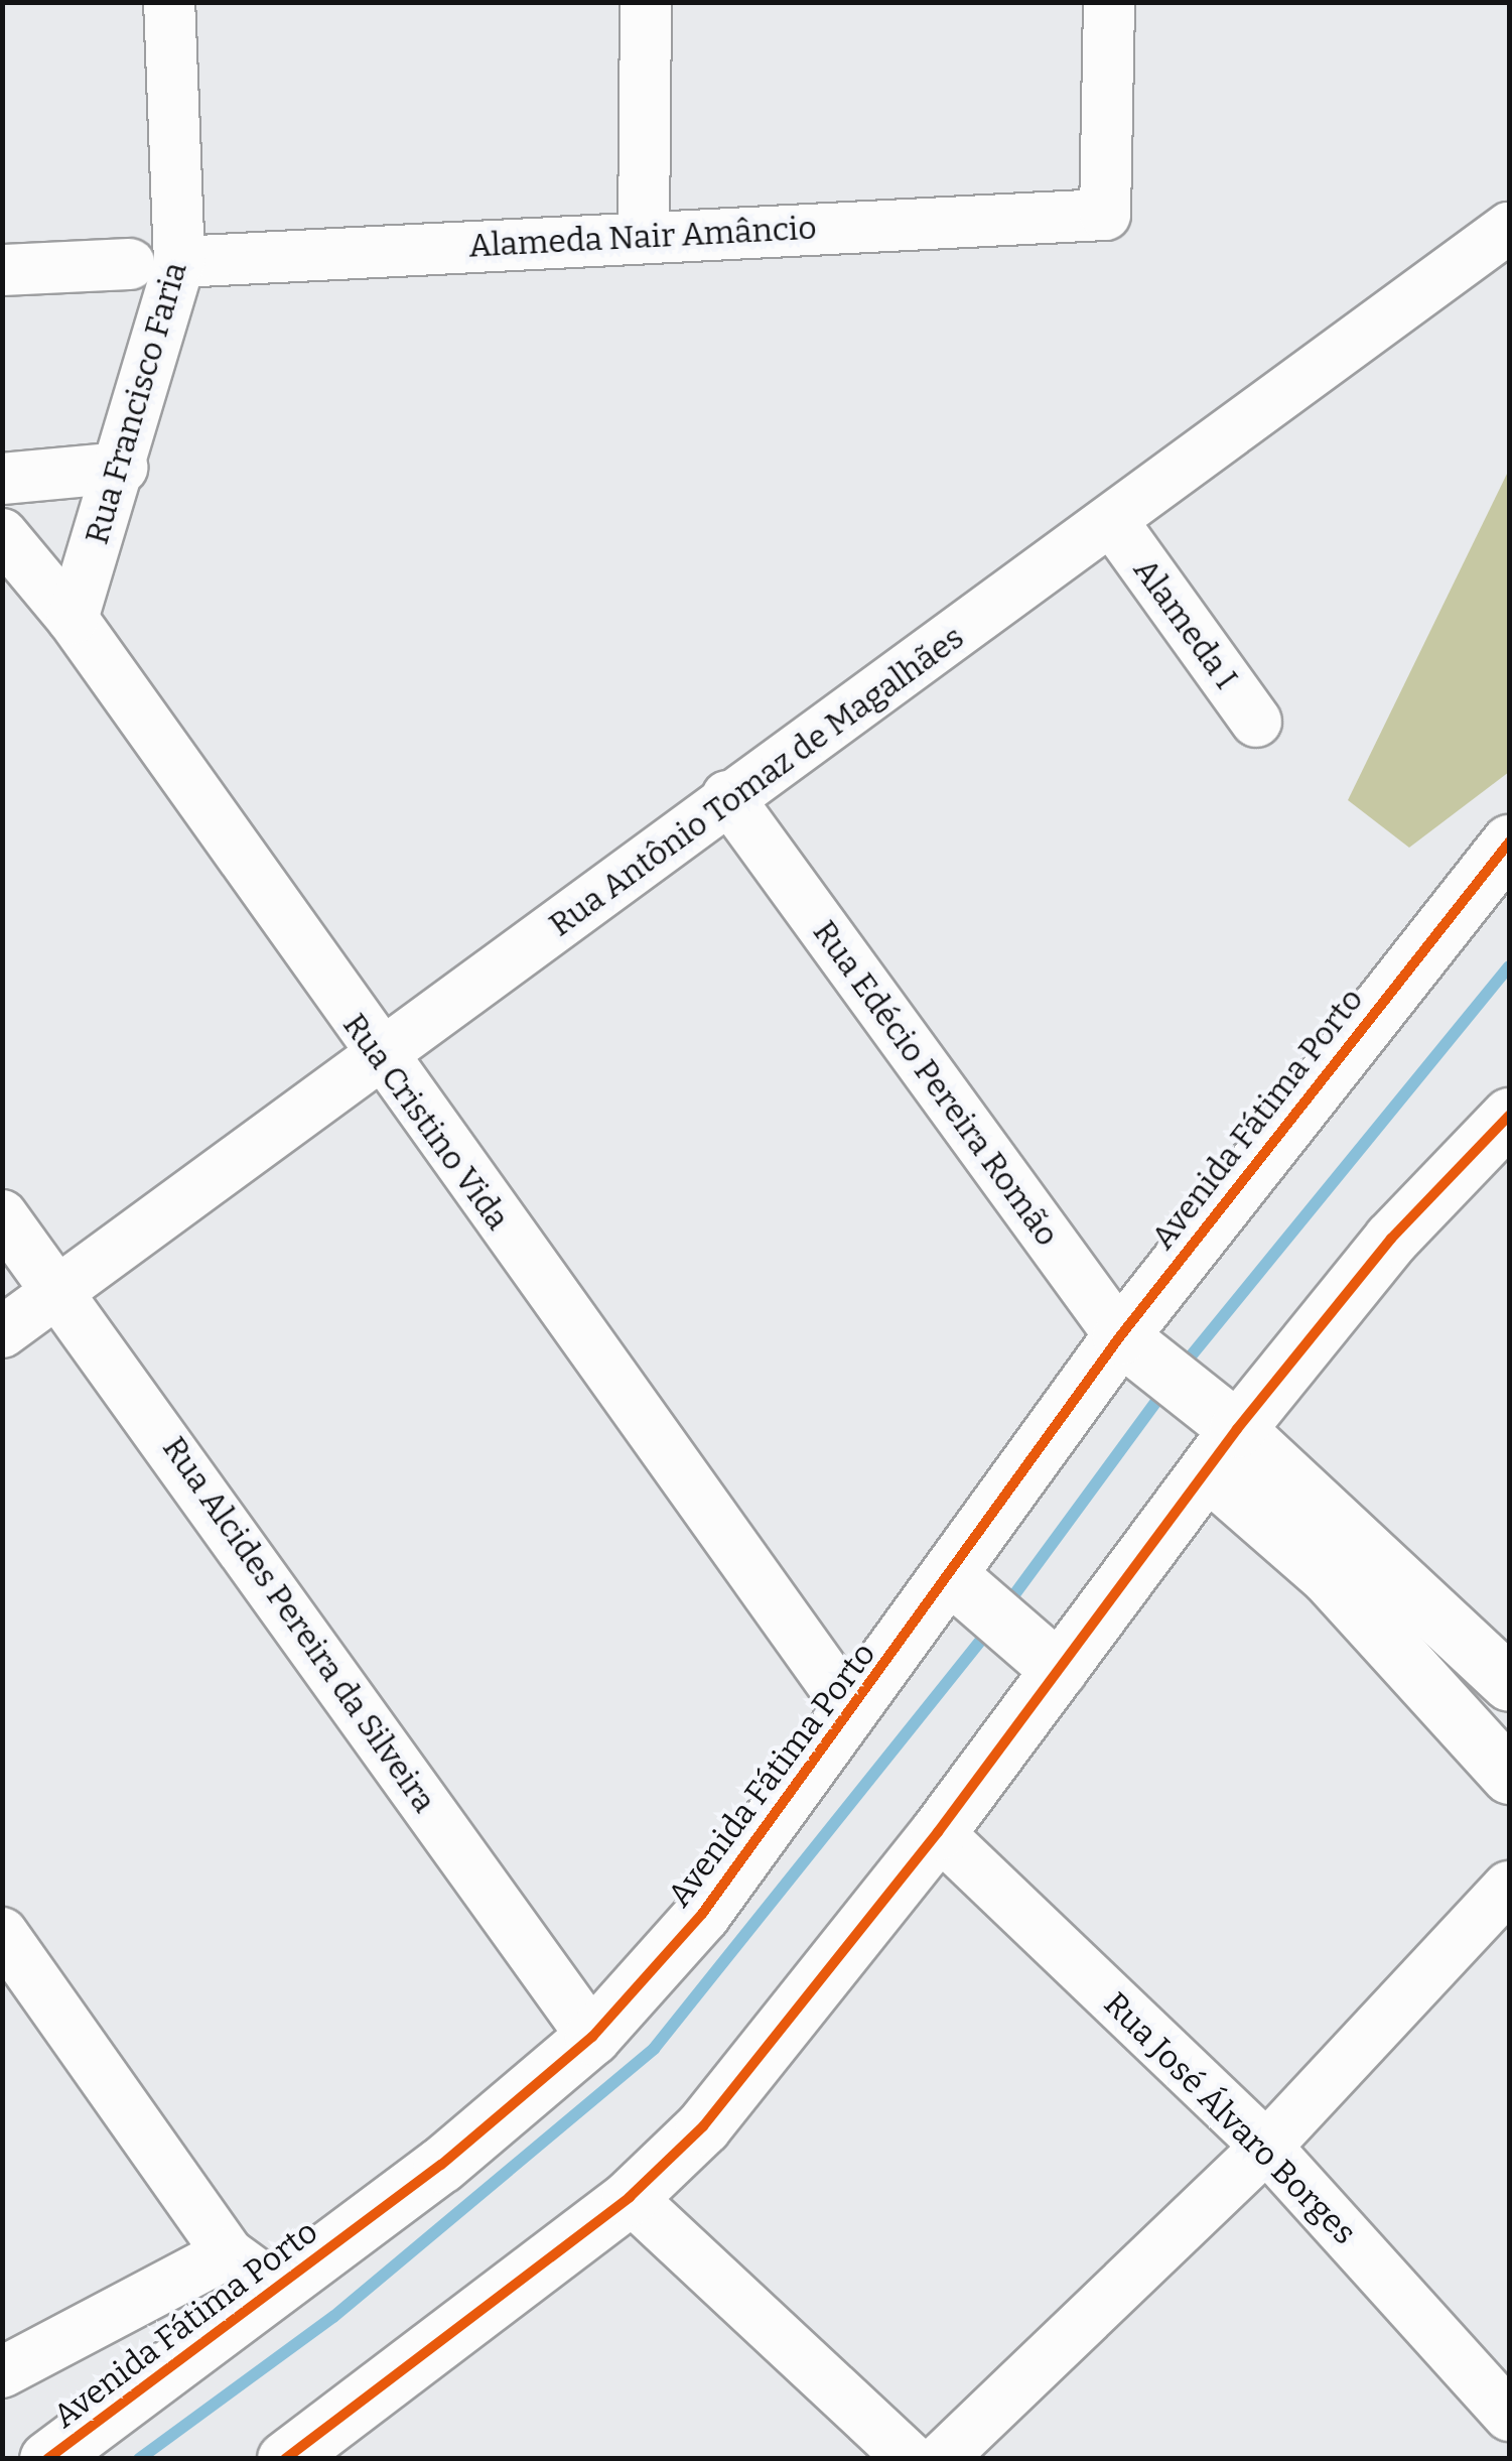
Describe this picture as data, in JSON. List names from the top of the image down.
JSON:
{
  "streets": {
    "main road": ["Avenida Fátima Porto"],
    "street": [
      "Alameda Nair Amâncio",
      "Rua Francisco Faria",
      "Alameda I",
      "Rua Antônio Tomaz de Magalhães",
      "Rua Edécio Pereira Romão",
      "Rua Cristino Vida",
      "Rua Alcides Pereira da Silveira",
      "Rua José Álvaro Borges"
    ]
  },
  "crossings": [
    ["Alameda Nair Amâncio", "Rua Francisco Faria"],
    ["Rua Francisco Faria", "Rua Cristino Vida"],
    ["Alameda I", "Rua Antônio Tomaz de Magalhães"],
    ["Rua Antônio Tomaz de Magalhães", "Rua Edécio Pereira Romão"],
    ["Rua Antônio Tomaz de Magalhães", "Rua Cristino Vida"],
    ["Rua Antônio Tomaz de Magalhães", "Rua Alcides Pereira da Silveira"],
    ["Rua Edécio Pereira Romão", "Avenida Fátima Porto"],
    ["Avenida Fátima Porto", "Rua Cristino Vida"],
    ["Avenida Fátima Porto", "Rua Alcides Pereira da Silveira"]
  ]
}
